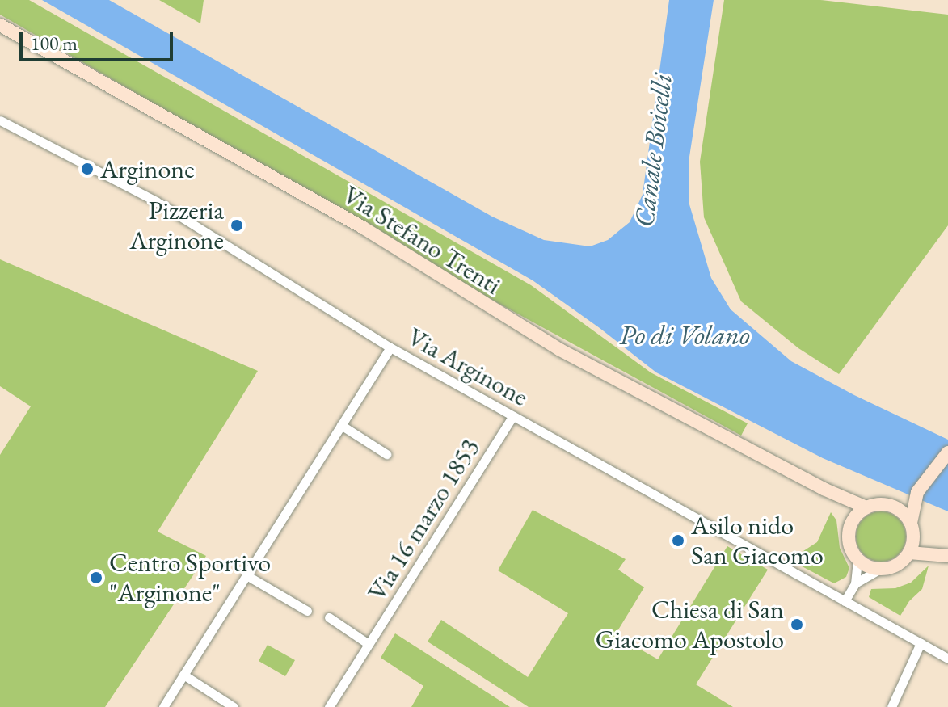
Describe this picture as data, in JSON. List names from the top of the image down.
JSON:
{
  "streets": {
    "main road": ["Via Stefano Trenti"],
    "street": ["Via Arginone", "Via 16 marzo 1853"]
  },
  "crossings": [
    ["Via Arginone", "Via 16 marzo 1853"]
  ],
  "water": ["Canale Boicelli", "Po di Volano"],
  "places": [
    "Arginone",
    "Pizzeria Arginone",
    "Asilo nido San Giacomo",
    "Centro Sportivo \"Arginone\"",
    "Chiesa di San Giacomo Apostolo"
  ],
  "scale_bar": "100 m"
}
